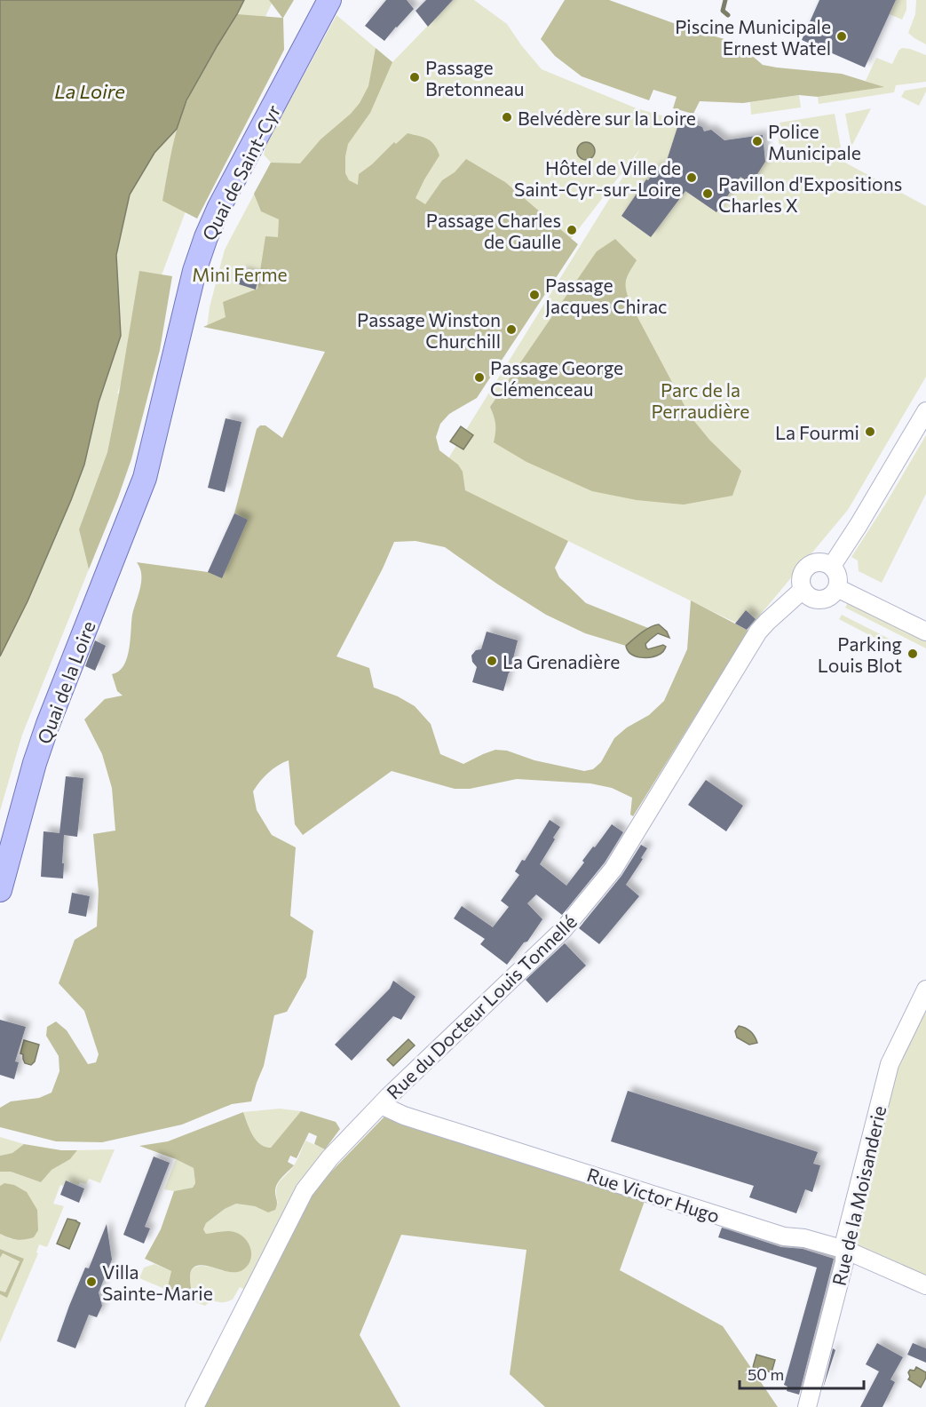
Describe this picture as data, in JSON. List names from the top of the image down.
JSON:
{
  "streets": {
    "main road": ["Quai de Saint-Cyr", "Quai de la Loire"],
    "street": ["Rue du Docteur Louis Tonnellé", "Rue Victor Hugo", "Rue de la Moisanderie"]
  },
  "crossings": [
    ["Quai de Saint-Cyr", "Quai de la Loire"],
    ["Rue du Docteur Louis Tonnellé", "Rue Victor Hugo"],
    ["Rue Victor Hugo", "Rue de la Moisanderie"]
  ],
  "water": ["La Loire"],
  "parks": ["Mini Ferme", "Parc de la Perraudière"],
  "places": [
    "Piscine Municipale Ernest Watel",
    "Passage Bretonneau",
    "Belvédère sur la Loire",
    "Police Municipale",
    "Hôtel de Ville de Saint-Cyr-sur-Loire",
    "Pavillon d'Expositions Charles X",
    "Passage Charles de Gaulle",
    "Passage Jacques Chirac",
    "Passage Winston Churchill",
    "Passage George Clémenceau",
    "La Fourmi",
    "Parking Louis Blot",
    "La Grenadière",
    "Villa Sainte-Marie"
  ],
  "scale_bar": "50 m"
}
